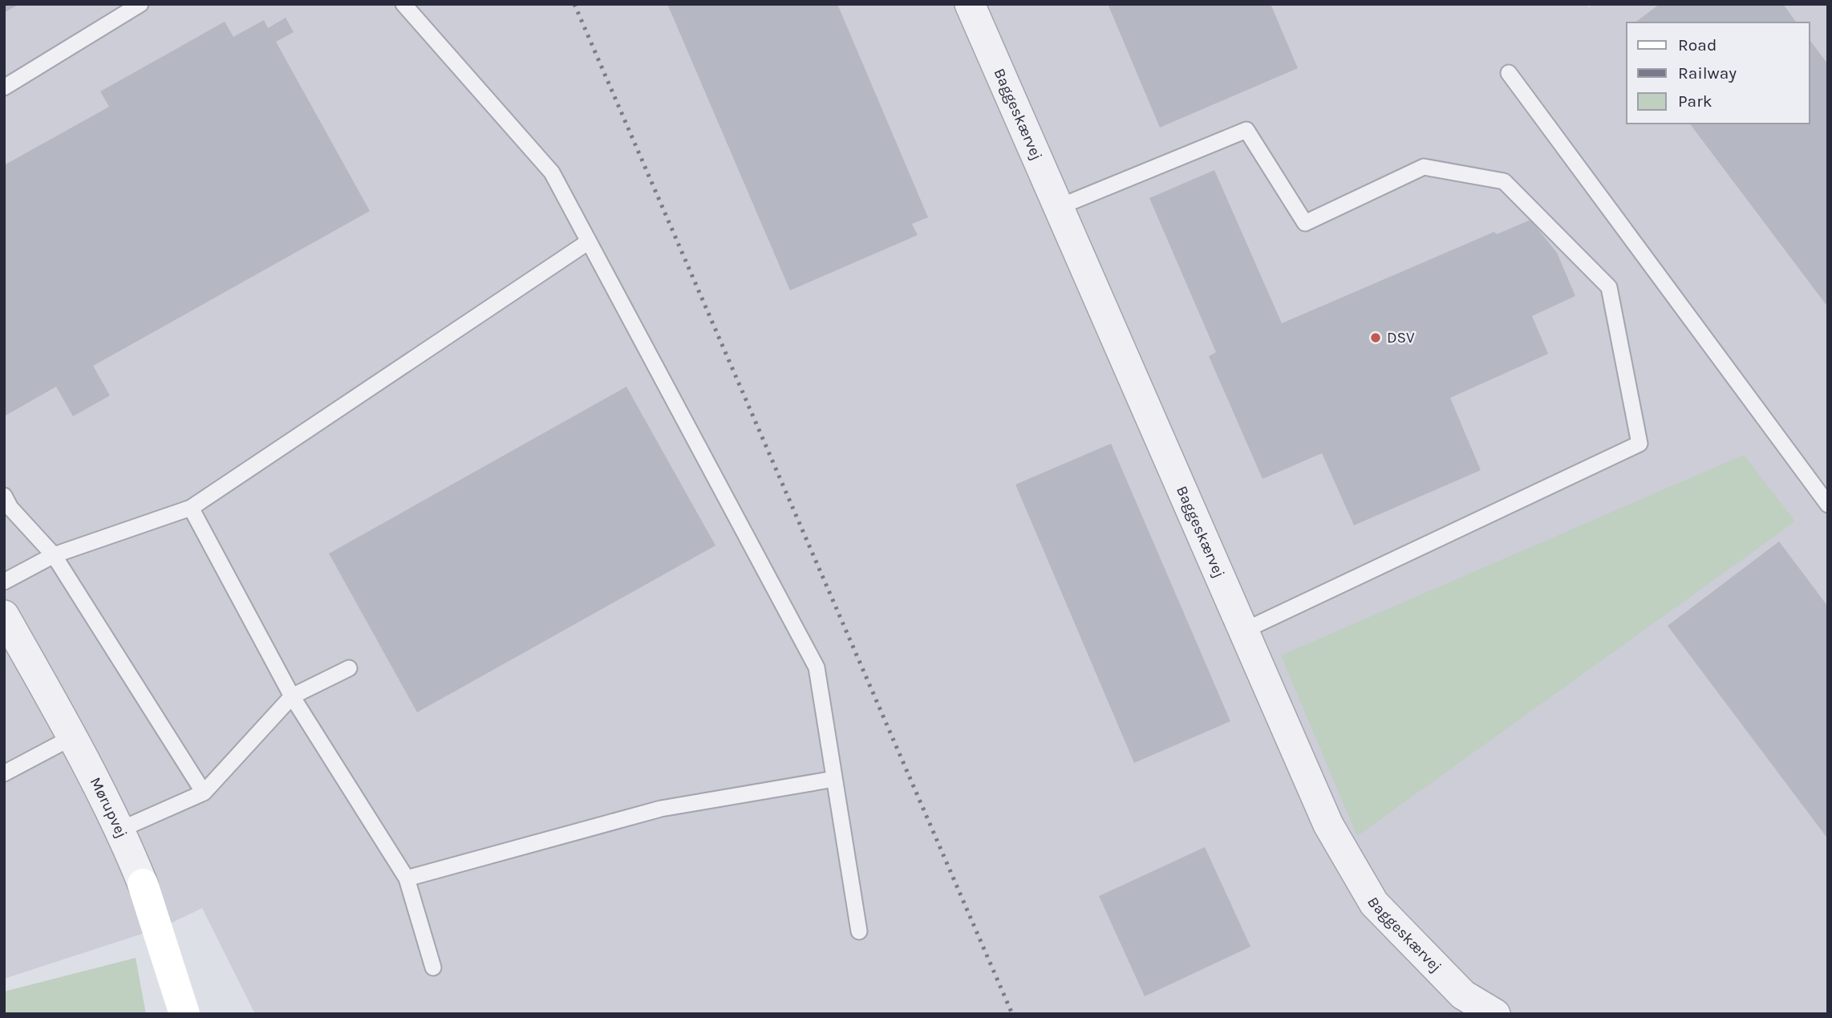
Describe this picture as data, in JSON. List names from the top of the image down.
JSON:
{
  "streets": {
    "street": ["Baggeskærvej", "Mørupvej"]
  },
  "places": ["DSV"],
  "legend": ["Road", "Railway", "Park"]
}
